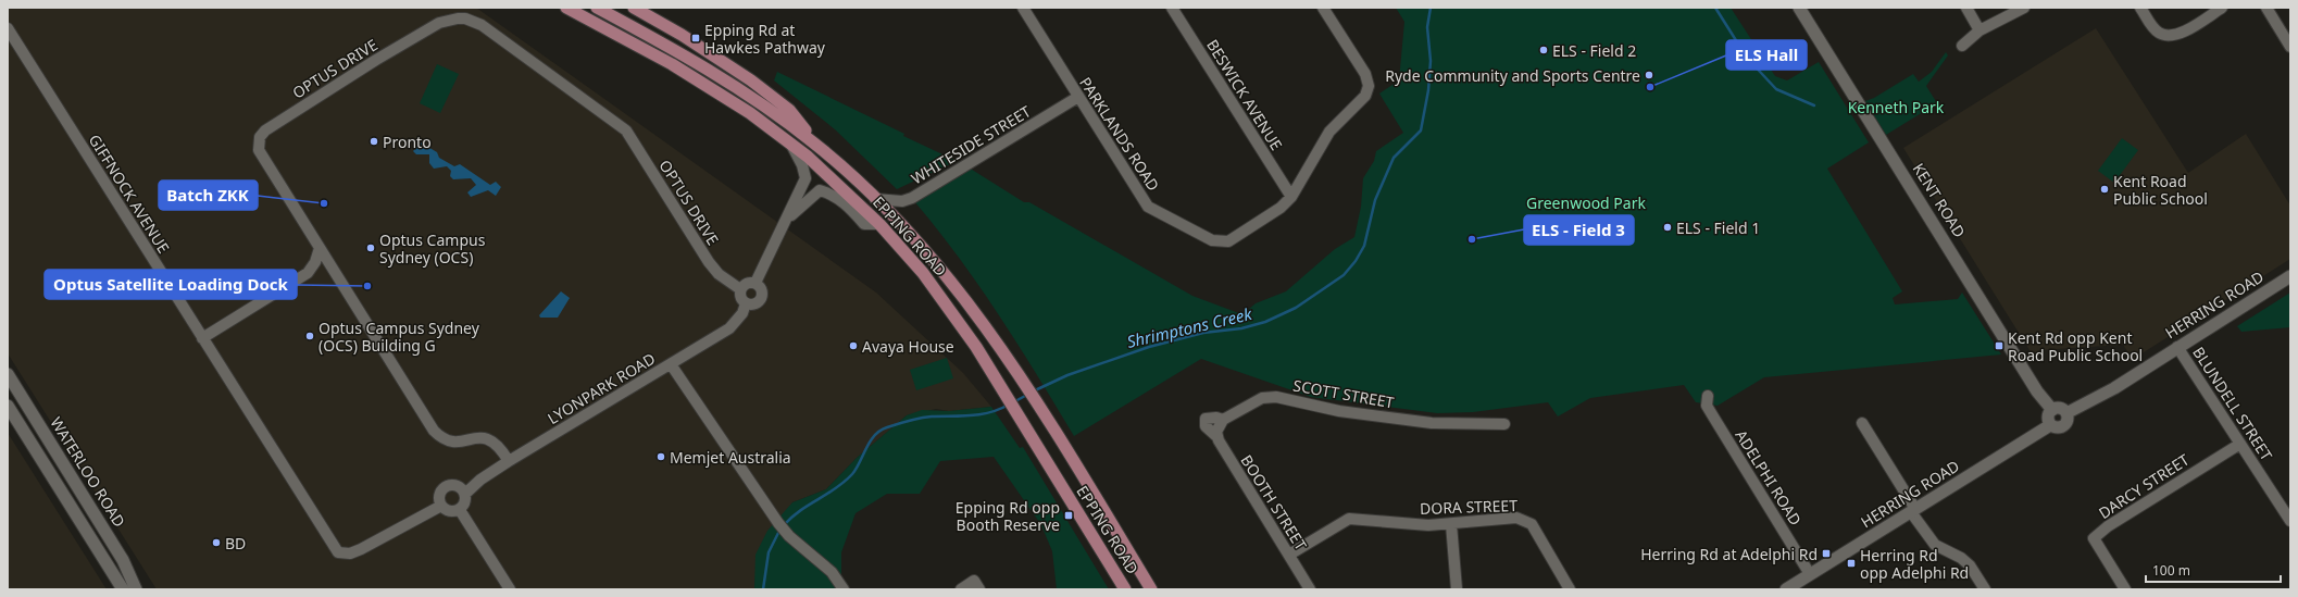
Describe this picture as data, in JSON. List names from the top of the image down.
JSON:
{
  "streets": {
    "main road": ["EPPING ROAD"],
    "street": [
      "OPTUS DRIVE",
      "BESWICK AVENUE",
      "PARKLANDS ROAD",
      "WHITESIDE STREET",
      "GIFFNOCK AVENUE",
      "KENT ROAD",
      "HERRING ROAD",
      "LYONPARK ROAD",
      "SCOTT STREET",
      "BLUNDELL STREET",
      "WATERLOO ROAD",
      "ADELPHI ROAD",
      "DARCY STREET",
      "BOOTH STREET",
      "DORA STREET"
    ]
  },
  "crossings": [
    ["OPTUS DRIVE", "LYONPARK ROAD"],
    ["BESWICK AVENUE", "PARKLANDS ROAD"],
    ["PARKLANDS ROAD", "WHITESIDE STREET"],
    ["WHITESIDE STREET", "EPPING ROAD"],
    ["GIFFNOCK AVENUE", "LYONPARK ROAD"],
    ["KENT ROAD", "HERRING ROAD"],
    ["HERRING ROAD", "BLUNDELL STREET"],
    ["HERRING ROAD", "ADELPHI ROAD"],
    ["SCOTT STREET", "BOOTH STREET"],
    ["BLUNDELL STREET", "DARCY STREET"],
    ["BOOTH STREET", "DORA STREET"]
  ],
  "water": ["Shrimptons Creek"],
  "parks": ["Kenneth Park", "Greenwood Park"],
  "places": {
    "transit": [
      "Epping Rd at Hawkes Pathway",
      "Kent Rd opp Kent Road Public School",
      "Epping Rd opp Booth Reserve",
      "Herring Rd at Adelphi Rd",
      "Herring Rd opp Adelphi Rd"
    ],
    "other": [
      "ELS - Field 2",
      "Ryde Community and Sports Centre",
      "ELS Hall",
      "Pronto",
      "Kent Road Public School",
      "Batch ZKK",
      "ELS - Field 1",
      "ELS - Field 3",
      "Optus Campus Sydney (OCS)",
      "Optus Satellite Loading Dock",
      "Optus Campus Sydney (OCS) Building G",
      "Avaya House",
      "Memjet Australia",
      "BD"
    ]
  },
  "scale_bar": "100 m"
}
